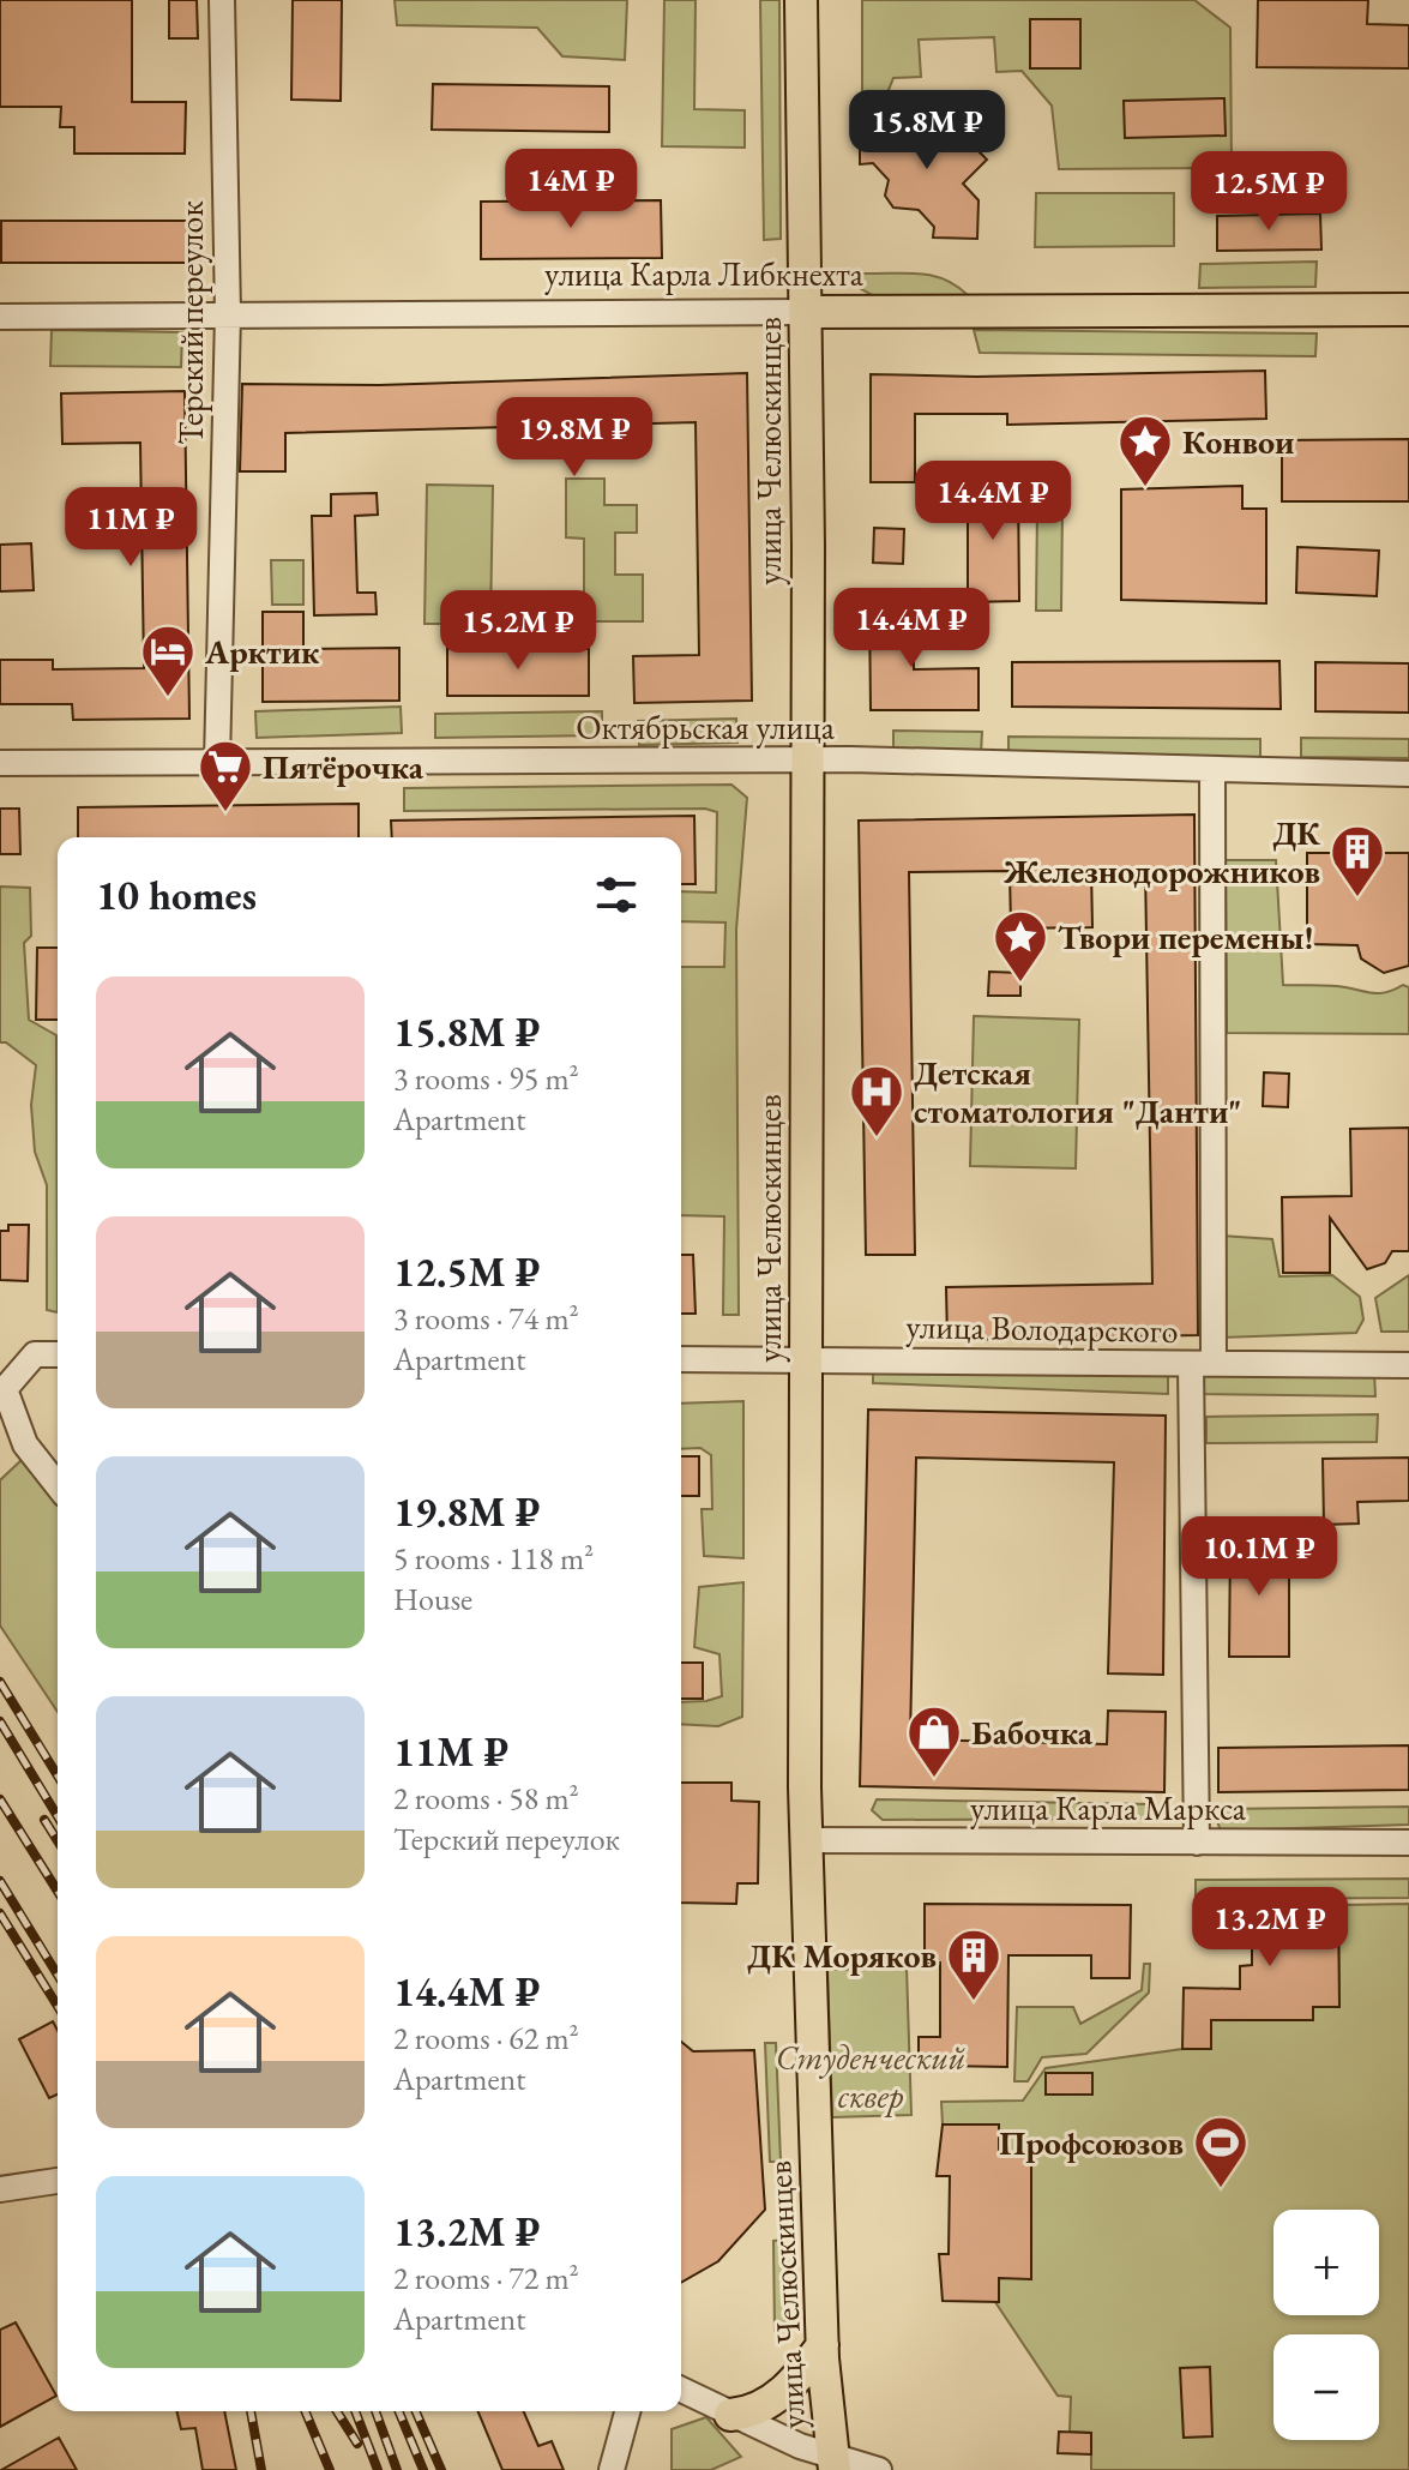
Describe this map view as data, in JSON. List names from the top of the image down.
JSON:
{
  "streets": {
    "main road": ["улица Карла Либкнехта", "улица Челюскинцев"],
    "street": [
      "Терский переулок",
      "Октябрьская улица",
      "улица Володарского",
      "улица Карла Маркса"
    ]
  },
  "crossings": [
    ["улица Карла Либкнехта", "Терский переулок"],
    ["улица Карла Либкнехта", "улица Челюскинцев"],
    ["Терский переулок", "Октябрьская улица"],
    ["улица Челюскинцев", "Октябрьская улица"],
    ["улица Челюскинцев", "улица Володарского"],
    ["улица Челюскинцев", "улица Карла Маркса"]
  ],
  "parks": ["Студенческий сквер"],
  "places": {
    "place": ["Конвои", "Твори перемены!"],
    "hotel": ["Арктик"],
    "supermarket": ["Пятёрочка"],
    "building": ["ДК Железнодорожников", "ДК Моряков"],
    "hospital": ["Детская стоматология \"Данти\""],
    "shop": ["Бабочка"],
    "sports": ["Профсоюзов"]
  },
  "page": {
    "price": [
      "15.8M ₽",
      "14M ₽",
      "12.5M ₽",
      "19.8M ₽",
      "14.4M ₽",
      "11M ₽",
      "14.4M ₽",
      "15.2M ₽",
      "10.1M ₽",
      "13.2M ₽"
    ],
    "heading": "10 homes",
    "list": [
      {
        "name": "15.8M ₽",
        "note": "3 rooms · 95 m² · Apartment"
      },
      {
        "name": "12.5M ₽",
        "note": "3 rooms · 74 m² · Apartment"
      },
      {
        "name": "19.8M ₽",
        "note": "5 rooms · 118 m² · House"
      },
      {
        "name": "11M ₽",
        "note": "2 rooms · 58 m² · Терский переулок"
      },
      {
        "name": "14.4M ₽",
        "note": "2 rooms · 62 m² · Apartment"
      },
      {
        "name": "13.2M ₽",
        "note": "2 rooms · 72 m² · Apartment"
      }
    ],
    "map_buttons": ["+", "−"]
  }
}
